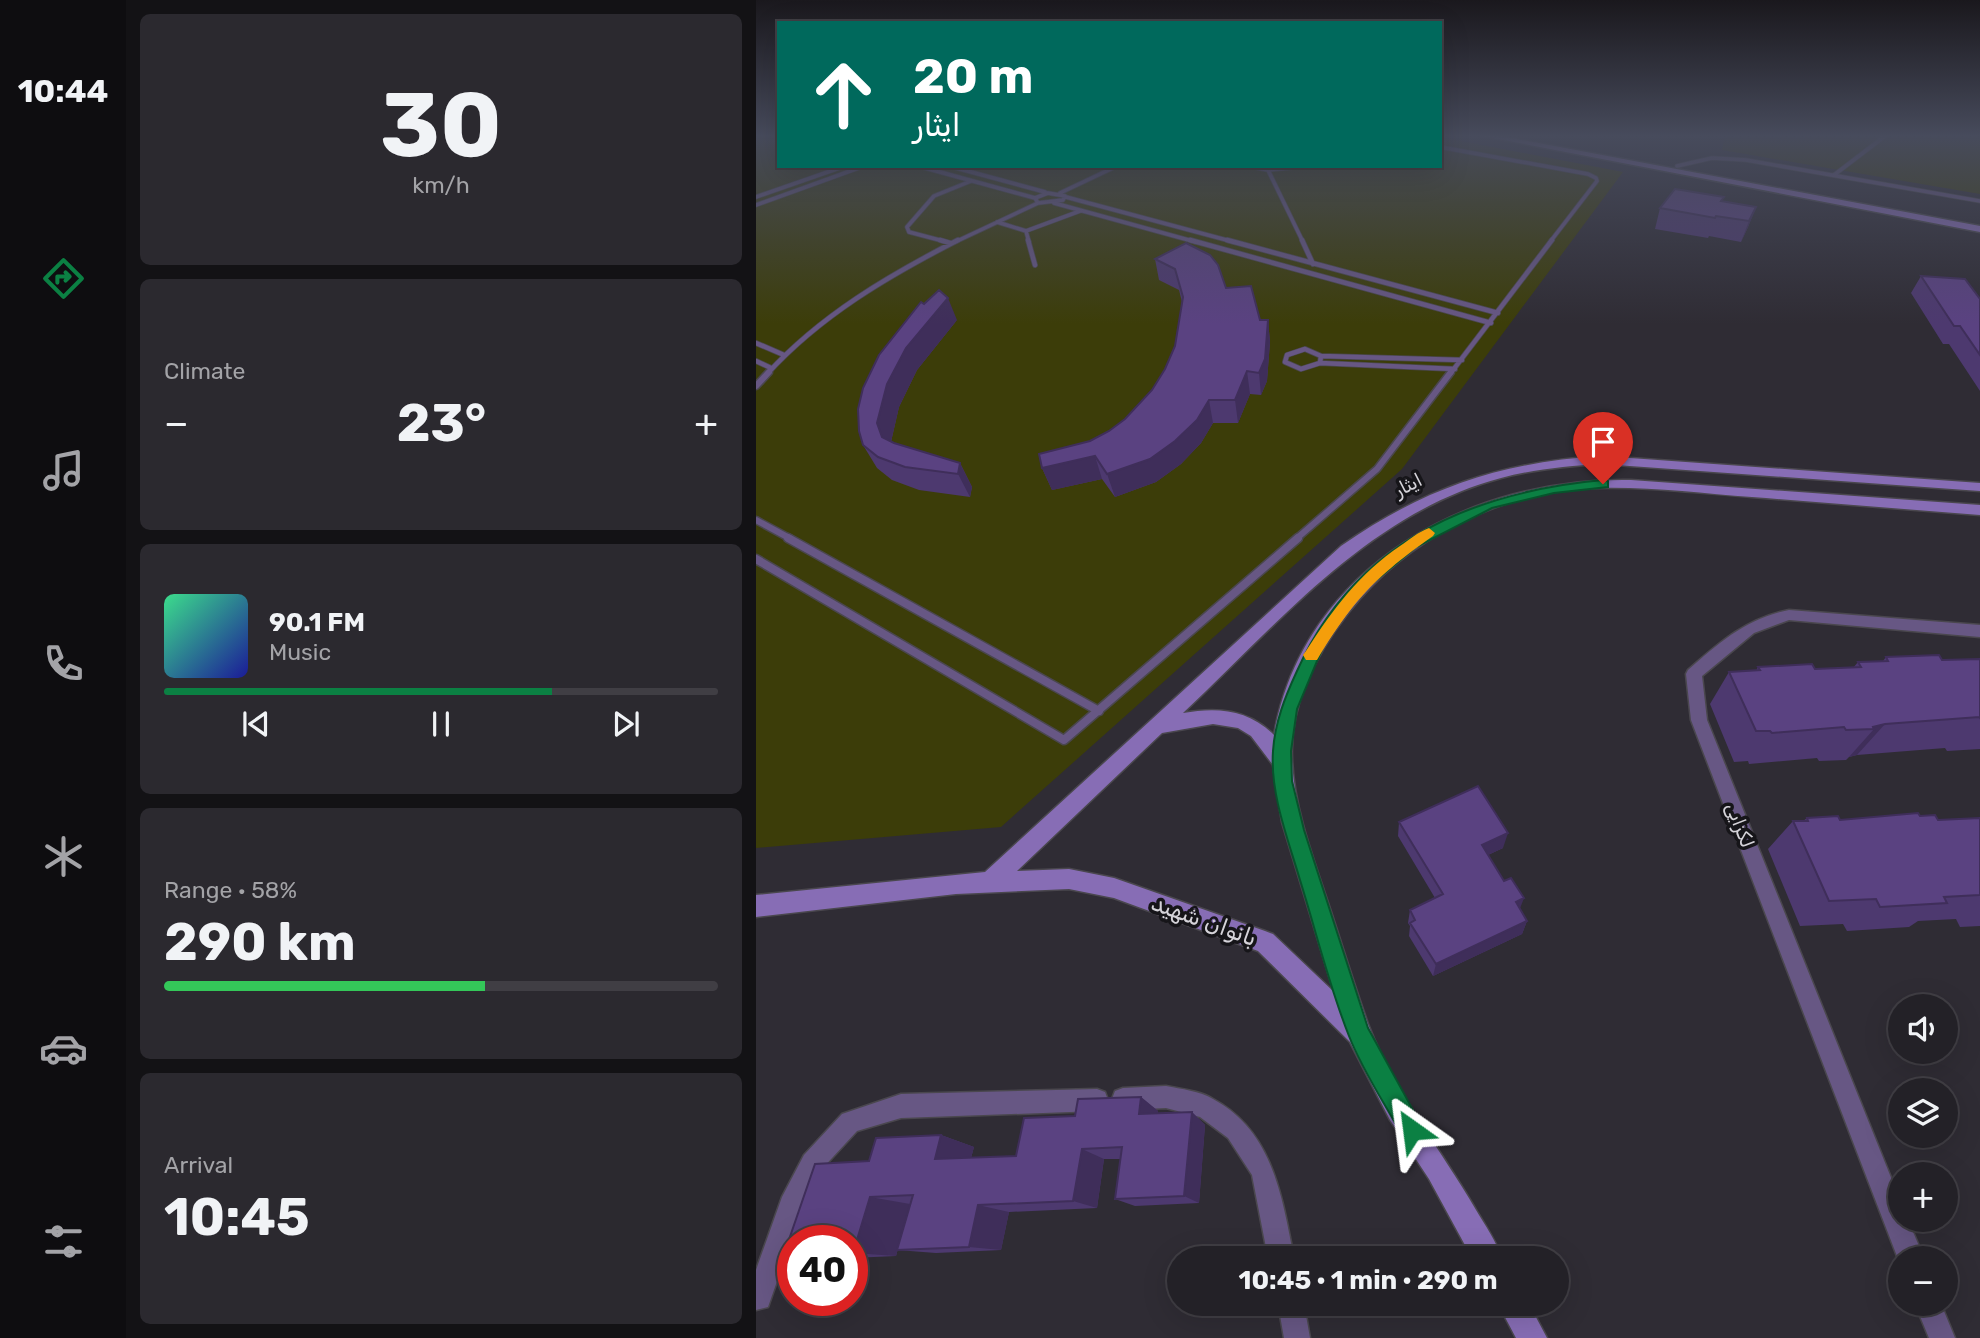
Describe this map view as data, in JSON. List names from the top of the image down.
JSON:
{
  "streets": {
    "street": ["ایثار", "لکزایی", "بانوان شهید"]
  },
  "crossings": [
    ["ایثار", "بانوان شهید"]
  ],
  "page": {
    "tabs": "10:44",
    "tile": [
      ["30", "km/h"],
      "Climate",
      ["Range · 58%", "290 km"],
      ["Arrival", "10:45"]
    ],
    "turn": ["20 m", "ایثار"],
    "heat": ["−", "23°", "+"],
    "song": ["90.1 FM", "Music"],
    "map_buttons": ["+", "−"],
    "limit": "40",
    "trip": "10:45 · 1 min · 290 m"
  }
}
